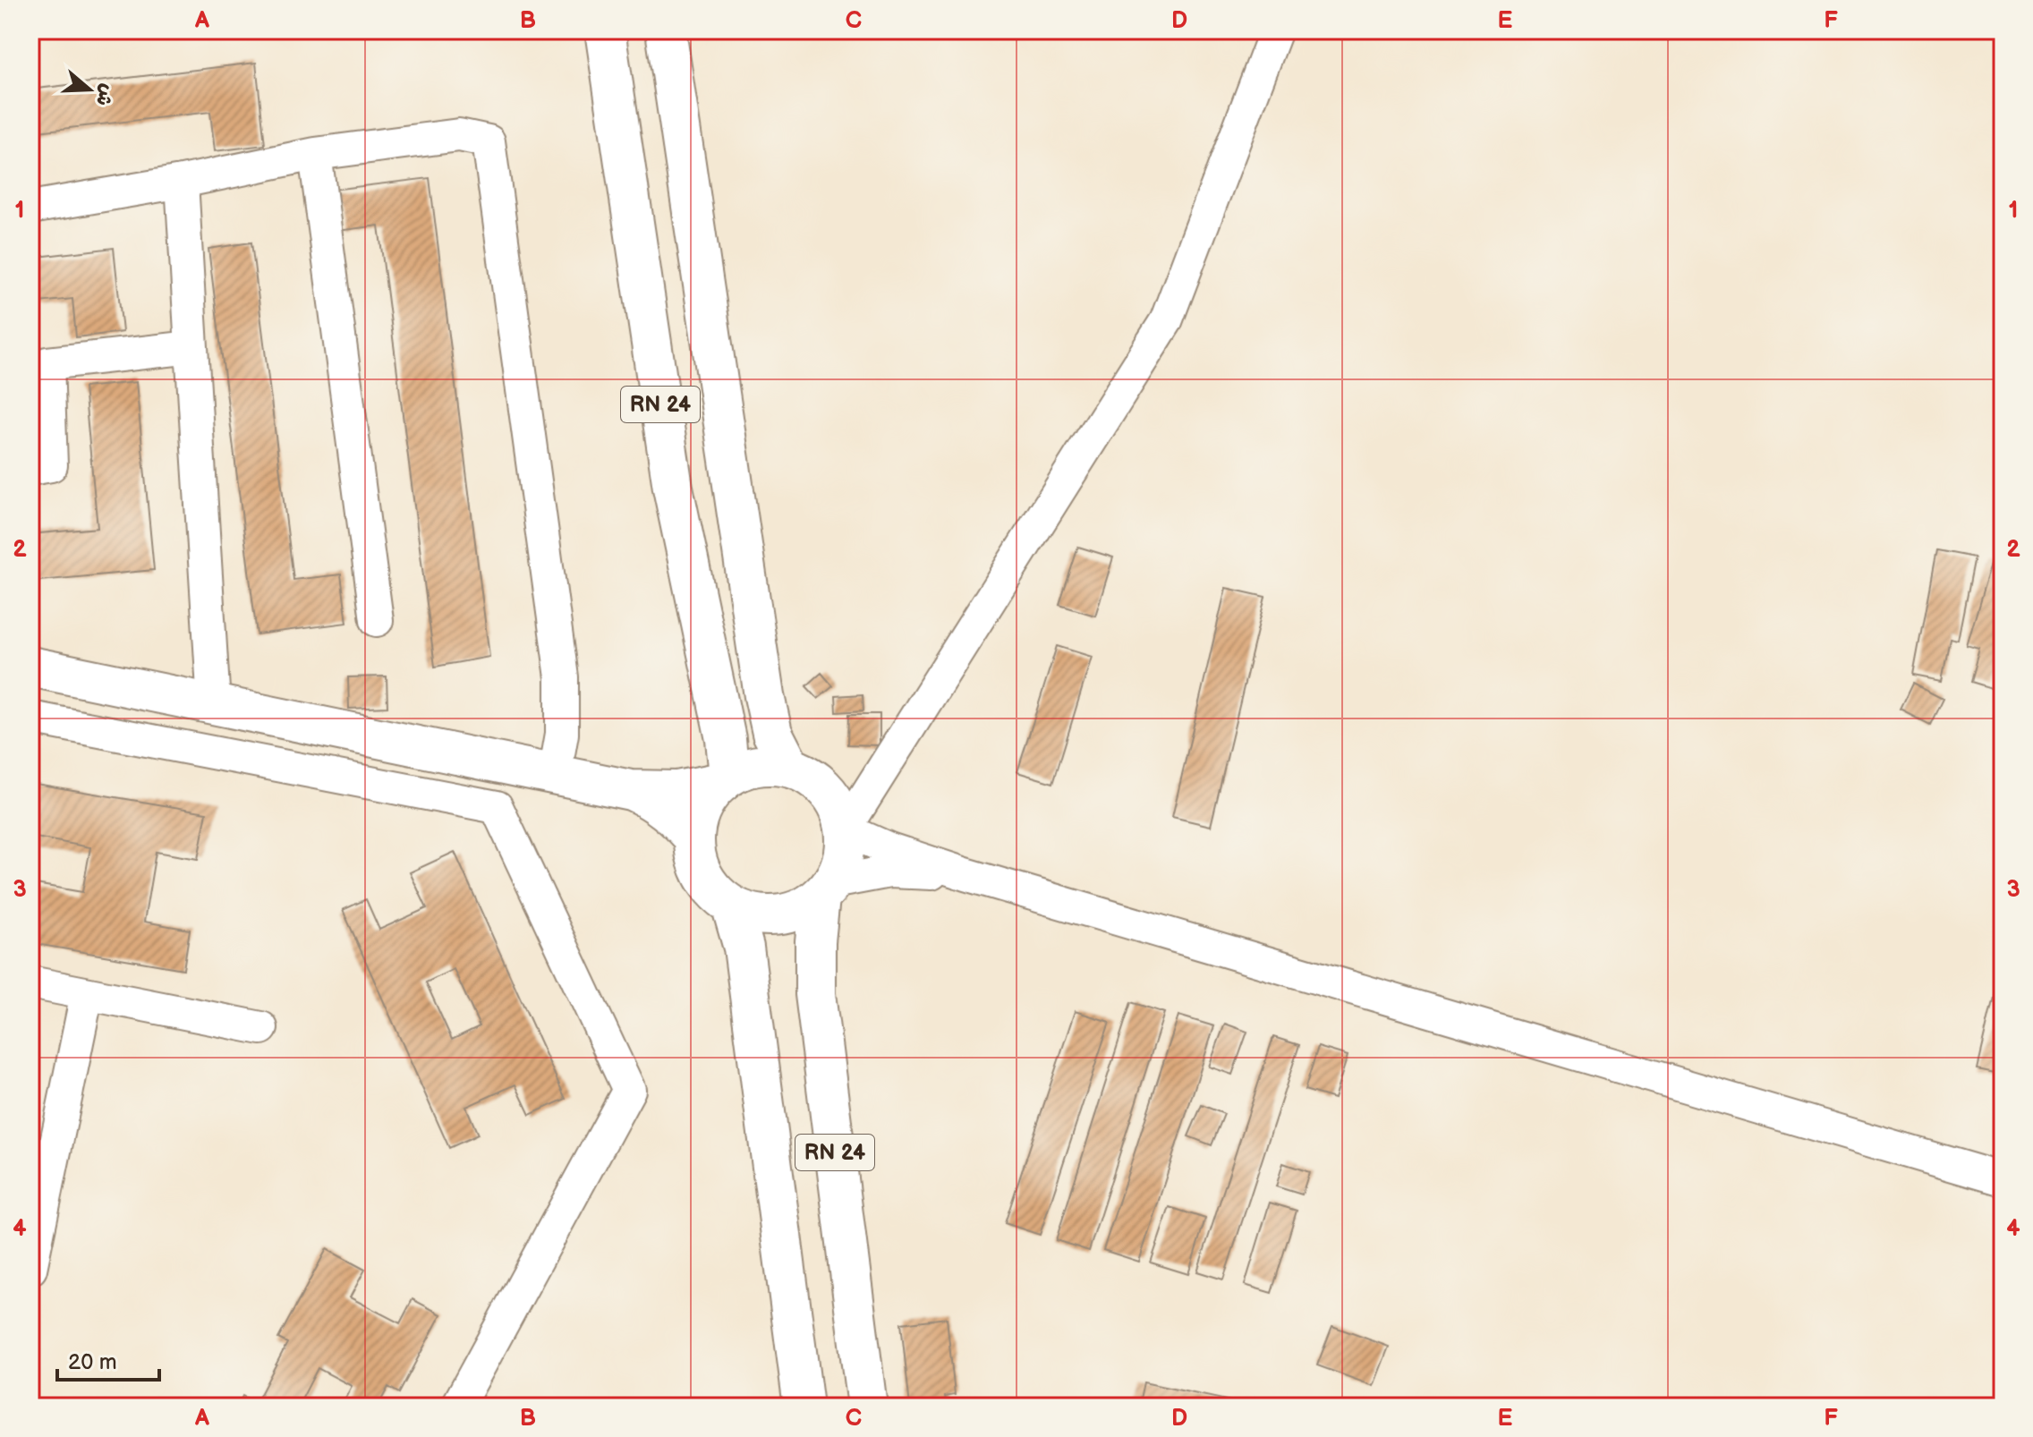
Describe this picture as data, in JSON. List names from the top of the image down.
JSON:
{
  "streets": {
    "main road": ["RN 24"]
  },
  "scale_bar": "20 m",
  "north": "right",
  "grid": {
    "columns": [
      "A",
      "B",
      "C",
      "D",
      "E",
      "F"
    ],
    "rows": [
      "1",
      "2",
      "3",
      "4"
    ]
  }
}
